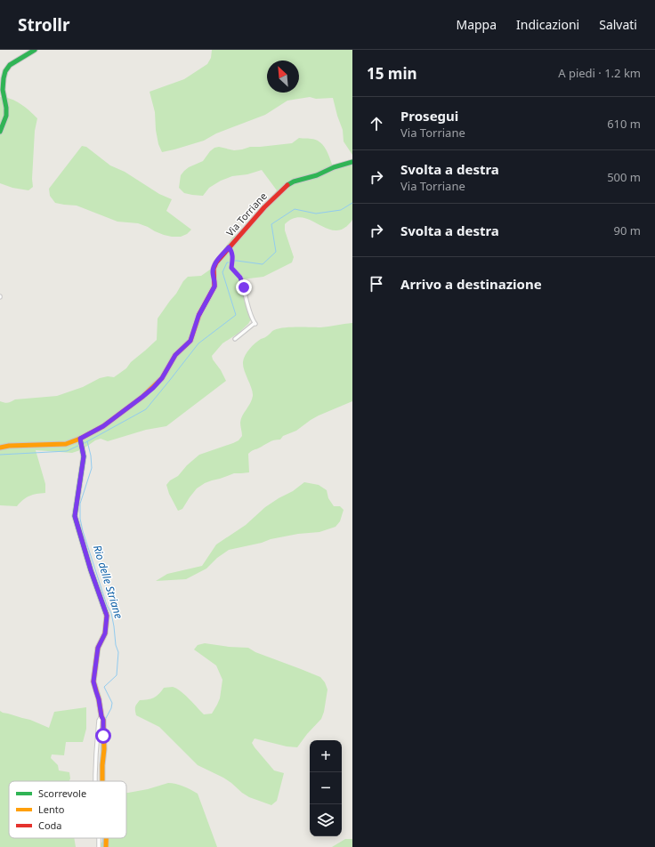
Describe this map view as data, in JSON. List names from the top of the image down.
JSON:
{
  "streets": {
    "street": ["Via Torriane"]
  },
  "water": ["Rio delle Striane"],
  "legend": ["Scorrevole", "Lento", "Coda"],
  "north": "top left",
  "page": {
    "header": "Strollr",
    "nav": ["Mappa", "Indicazioni", "Salvati"],
    "heading": ["15 min", "A piedi · 1.2 km"],
    "list": [
      ["Prosegui", "Via Torriane", "610 m"],
      ["Svolta a destra", "Via Torriane", "500 m"],
      ["Svolta a destra", "90 m"],
      "Arrivo a destinazione"
    ],
    "map_buttons": ["+", "−"]
  }
}
